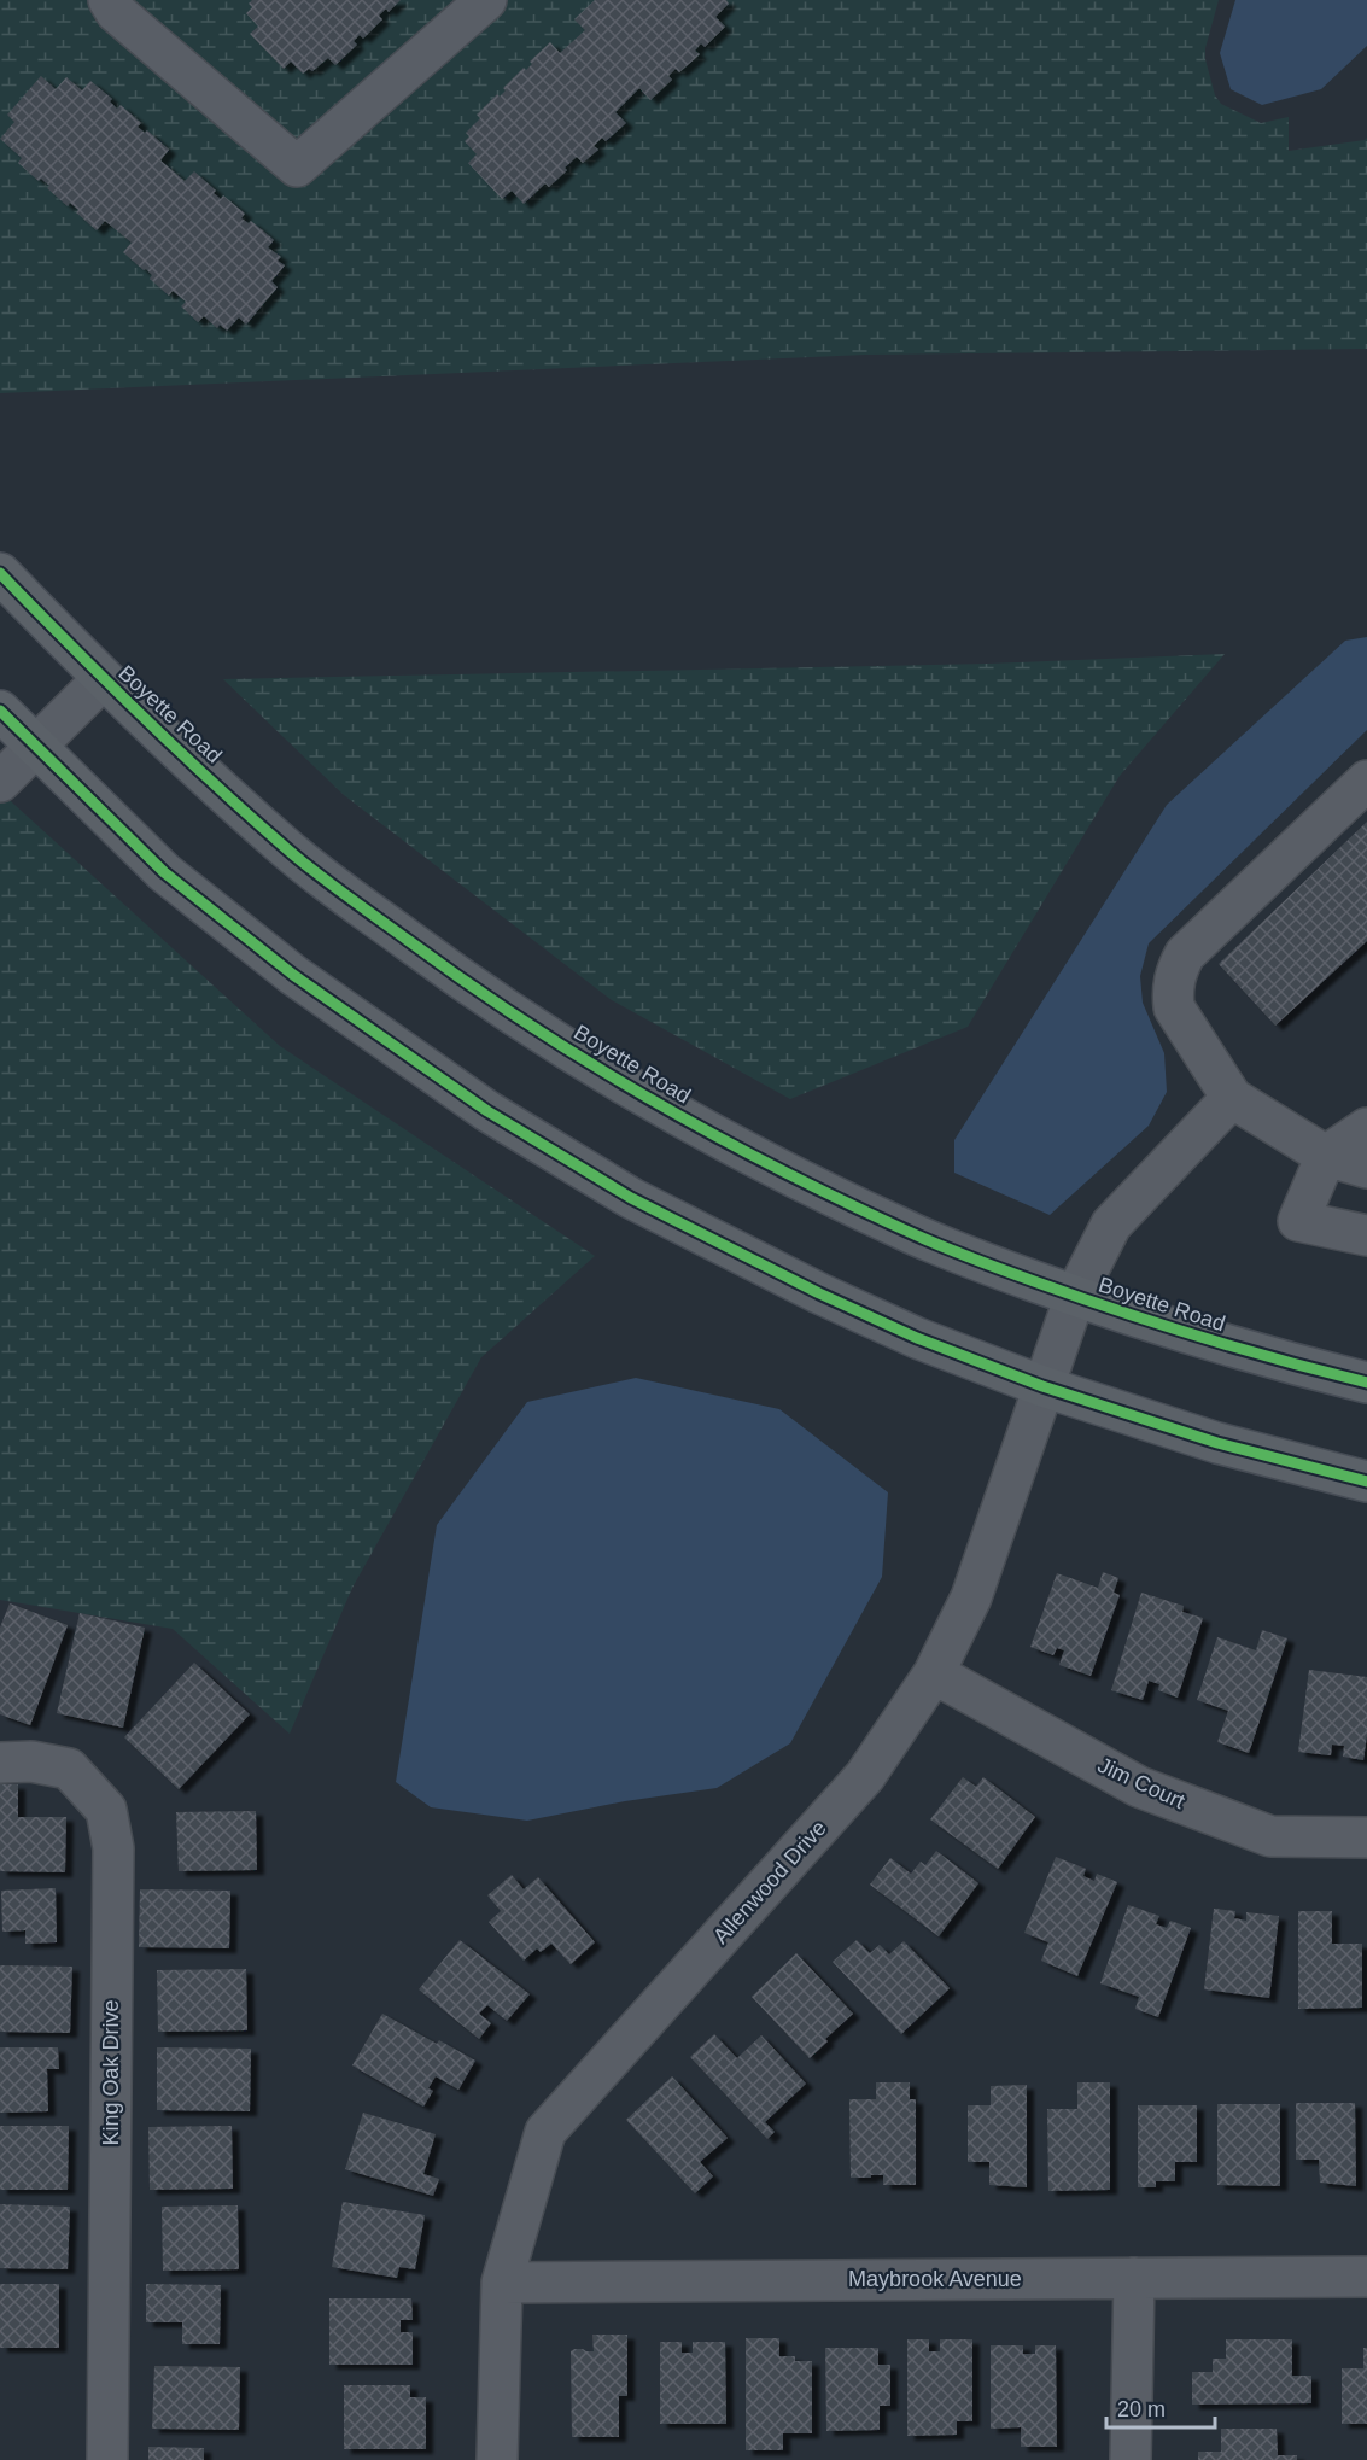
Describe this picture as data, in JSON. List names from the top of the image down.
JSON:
{
  "streets": {
    "main road": ["Boyette Road"],
    "street": [
      "Jim Court",
      "Allenwood Drive",
      "King Oak Drive",
      "Maybrook Avenue"
    ]
  },
  "crossings": [
    ["Boyette Road", "Allenwood Drive"],
    ["Jim Court", "Allenwood Drive"],
    ["Allenwood Drive", "Maybrook Avenue"]
  ],
  "scale_bar": "20 m"
}
